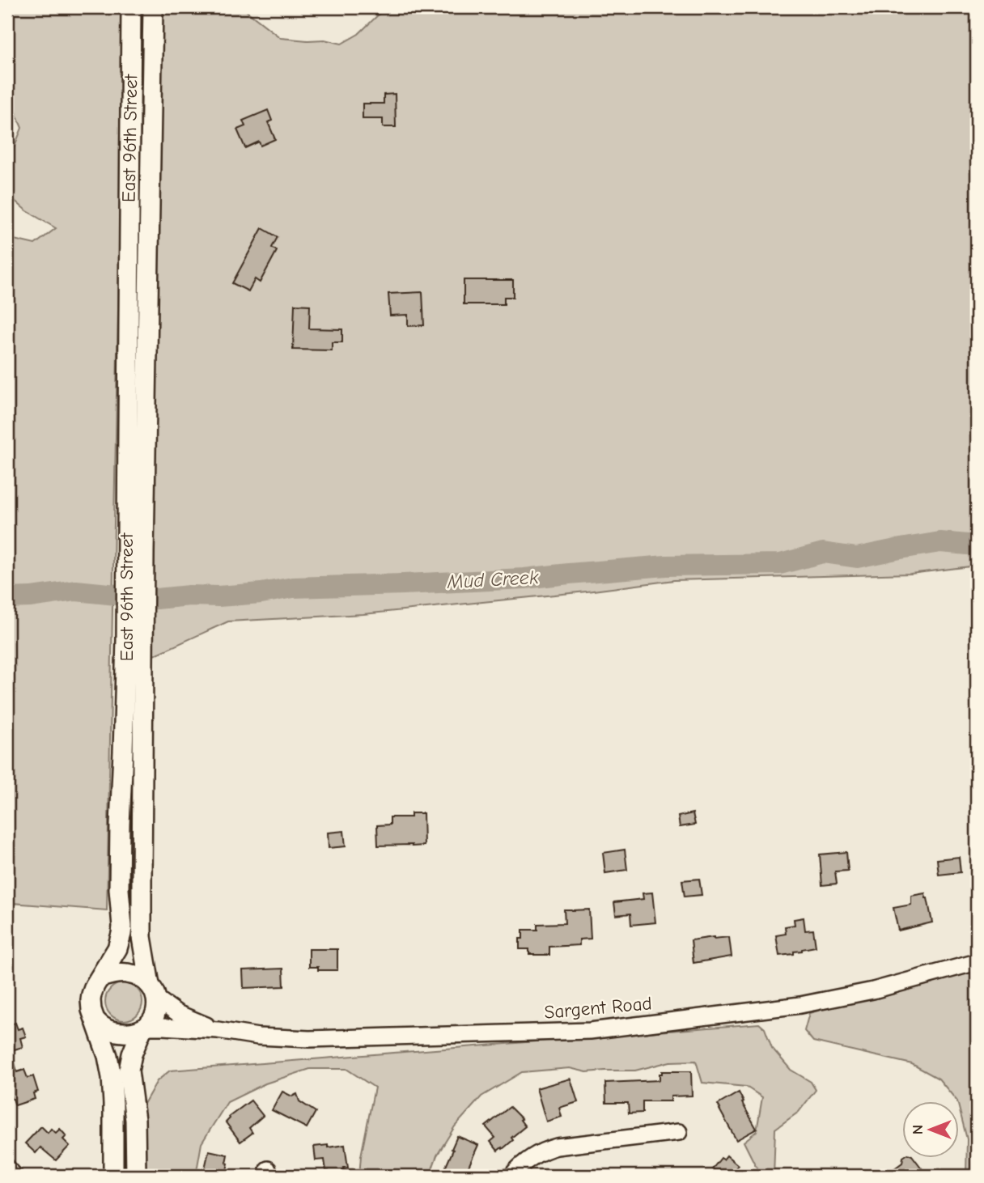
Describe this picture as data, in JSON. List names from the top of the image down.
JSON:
{
  "streets": {
    "main road": ["East 96th Street"],
    "street": ["Sargent Road"]
  },
  "crossings": [
    ["East 96th Street", "Sargent Road"]
  ],
  "water": ["Mud Creek"],
  "north": "left"
}
